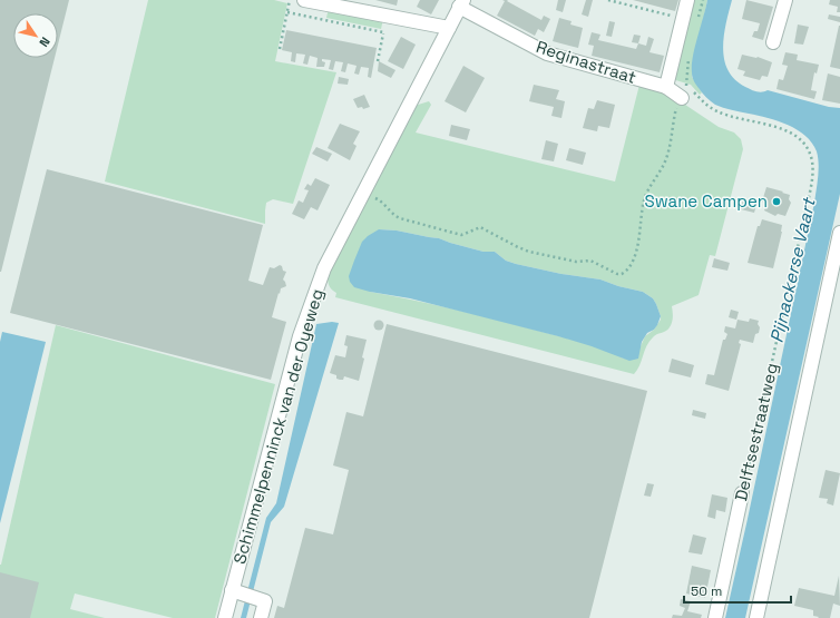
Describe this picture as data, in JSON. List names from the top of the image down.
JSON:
{
  "streets": {
    "street": ["Reginastraat", "Schimmelpenninck van der Oyeweg", "Delftsestraatweg"]
  },
  "crossings": [
    ["Reginastraat", "Schimmelpenninck van der Oyeweg"],
    ["Reginastraat", "Delftsestraatweg"]
  ],
  "water": ["Pijnackerse Vaart"],
  "places": ["Swane Campen"],
  "scale_bar": "50 m",
  "north": "bottom right"
}
